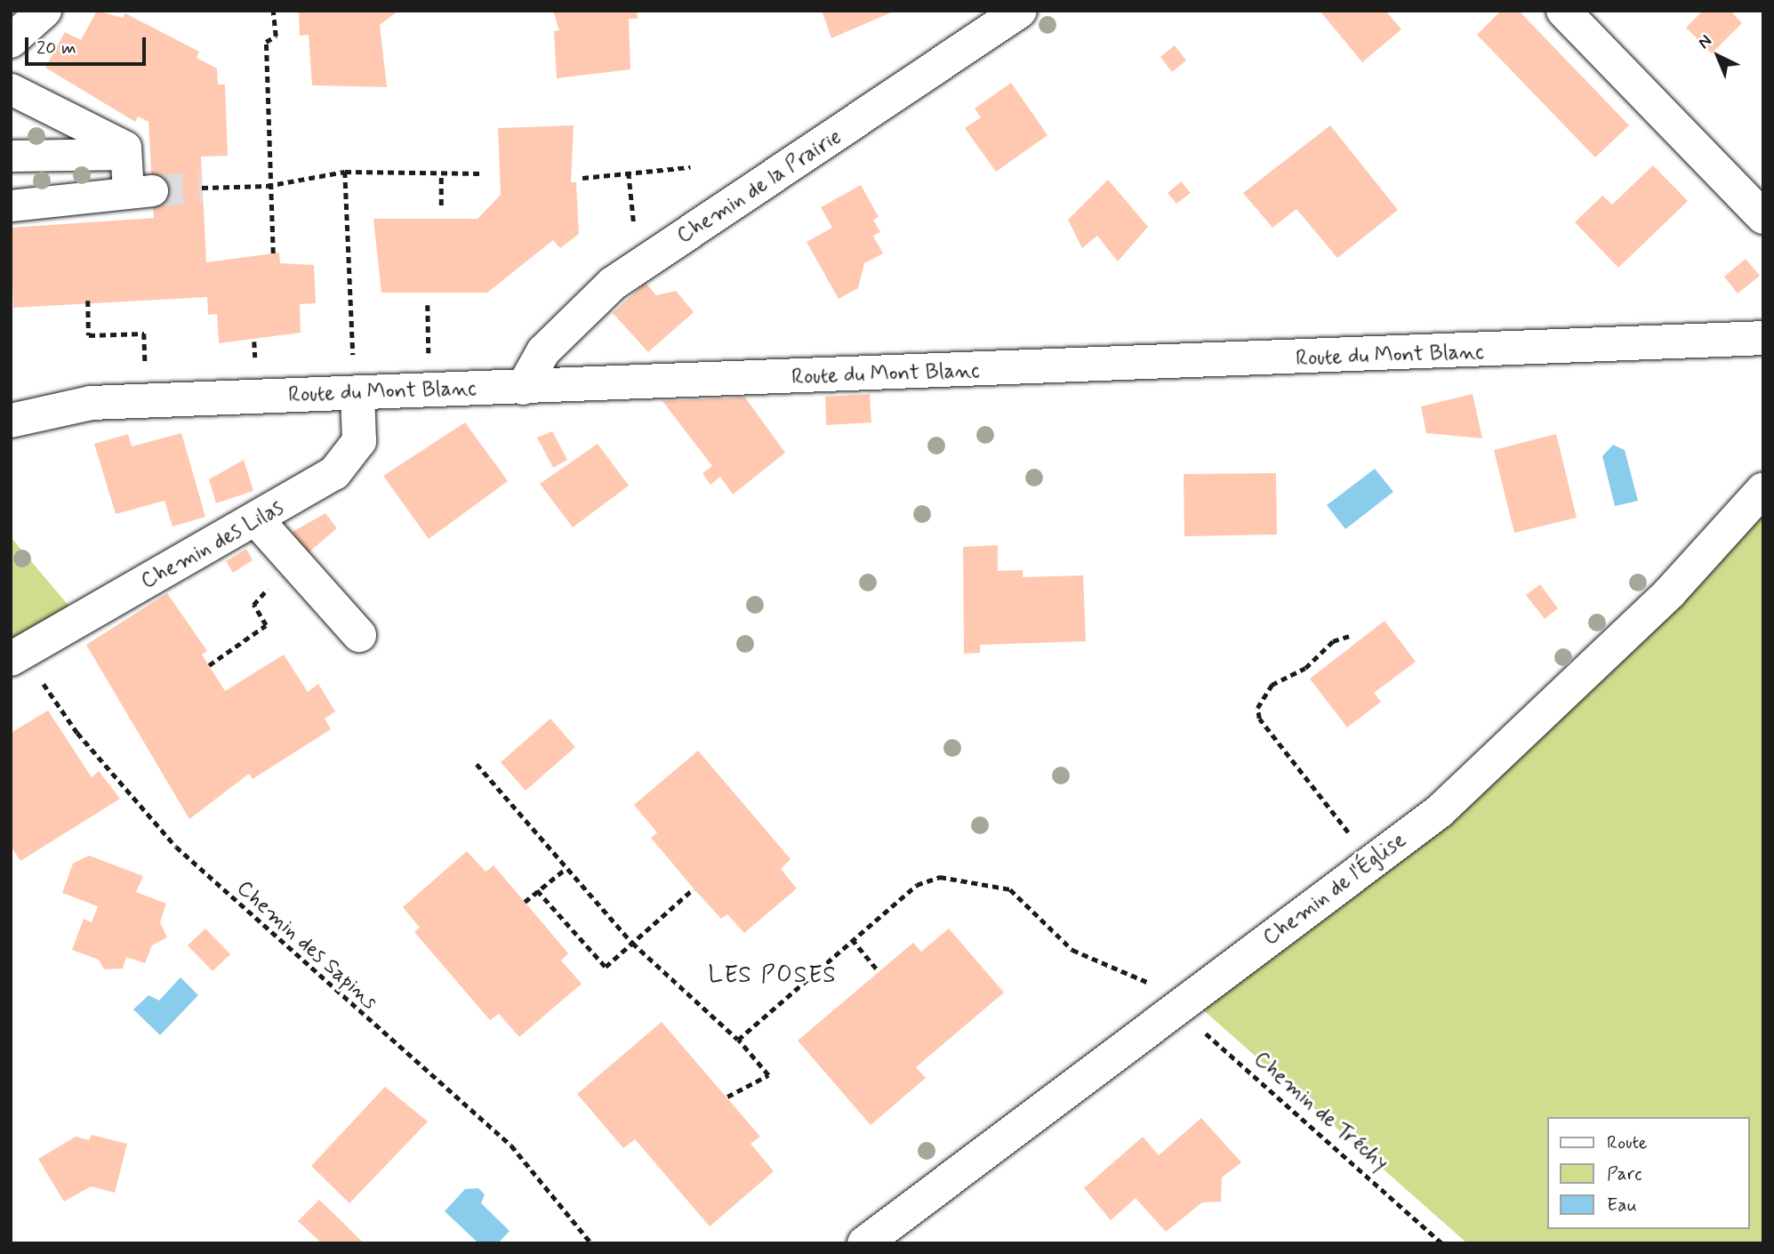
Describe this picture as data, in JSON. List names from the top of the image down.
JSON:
{
  "streets": {
    "street": [
      "Chemin de la Prairie",
      "Route du Mont Blanc",
      "Chemin des Lilas",
      "Chemin de l'Église"
    ],
    "path": ["Chemin des Sapins", "Chemin de Tréchy"]
  },
  "crossings": [
    ["Chemin de la Prairie", "Route du Mont Blanc"],
    ["Route du Mont Blanc", "Chemin des Lilas"],
    ["Chemin des Lilas", "Chemin des Sapins"],
    ["Chemin de l'Église", "Chemin de Tréchy"]
  ],
  "districts": ["LES POSES"],
  "legend": ["Route", "Parc", "Eau"],
  "scale_bar": "20 m",
  "north": "top left"
}
